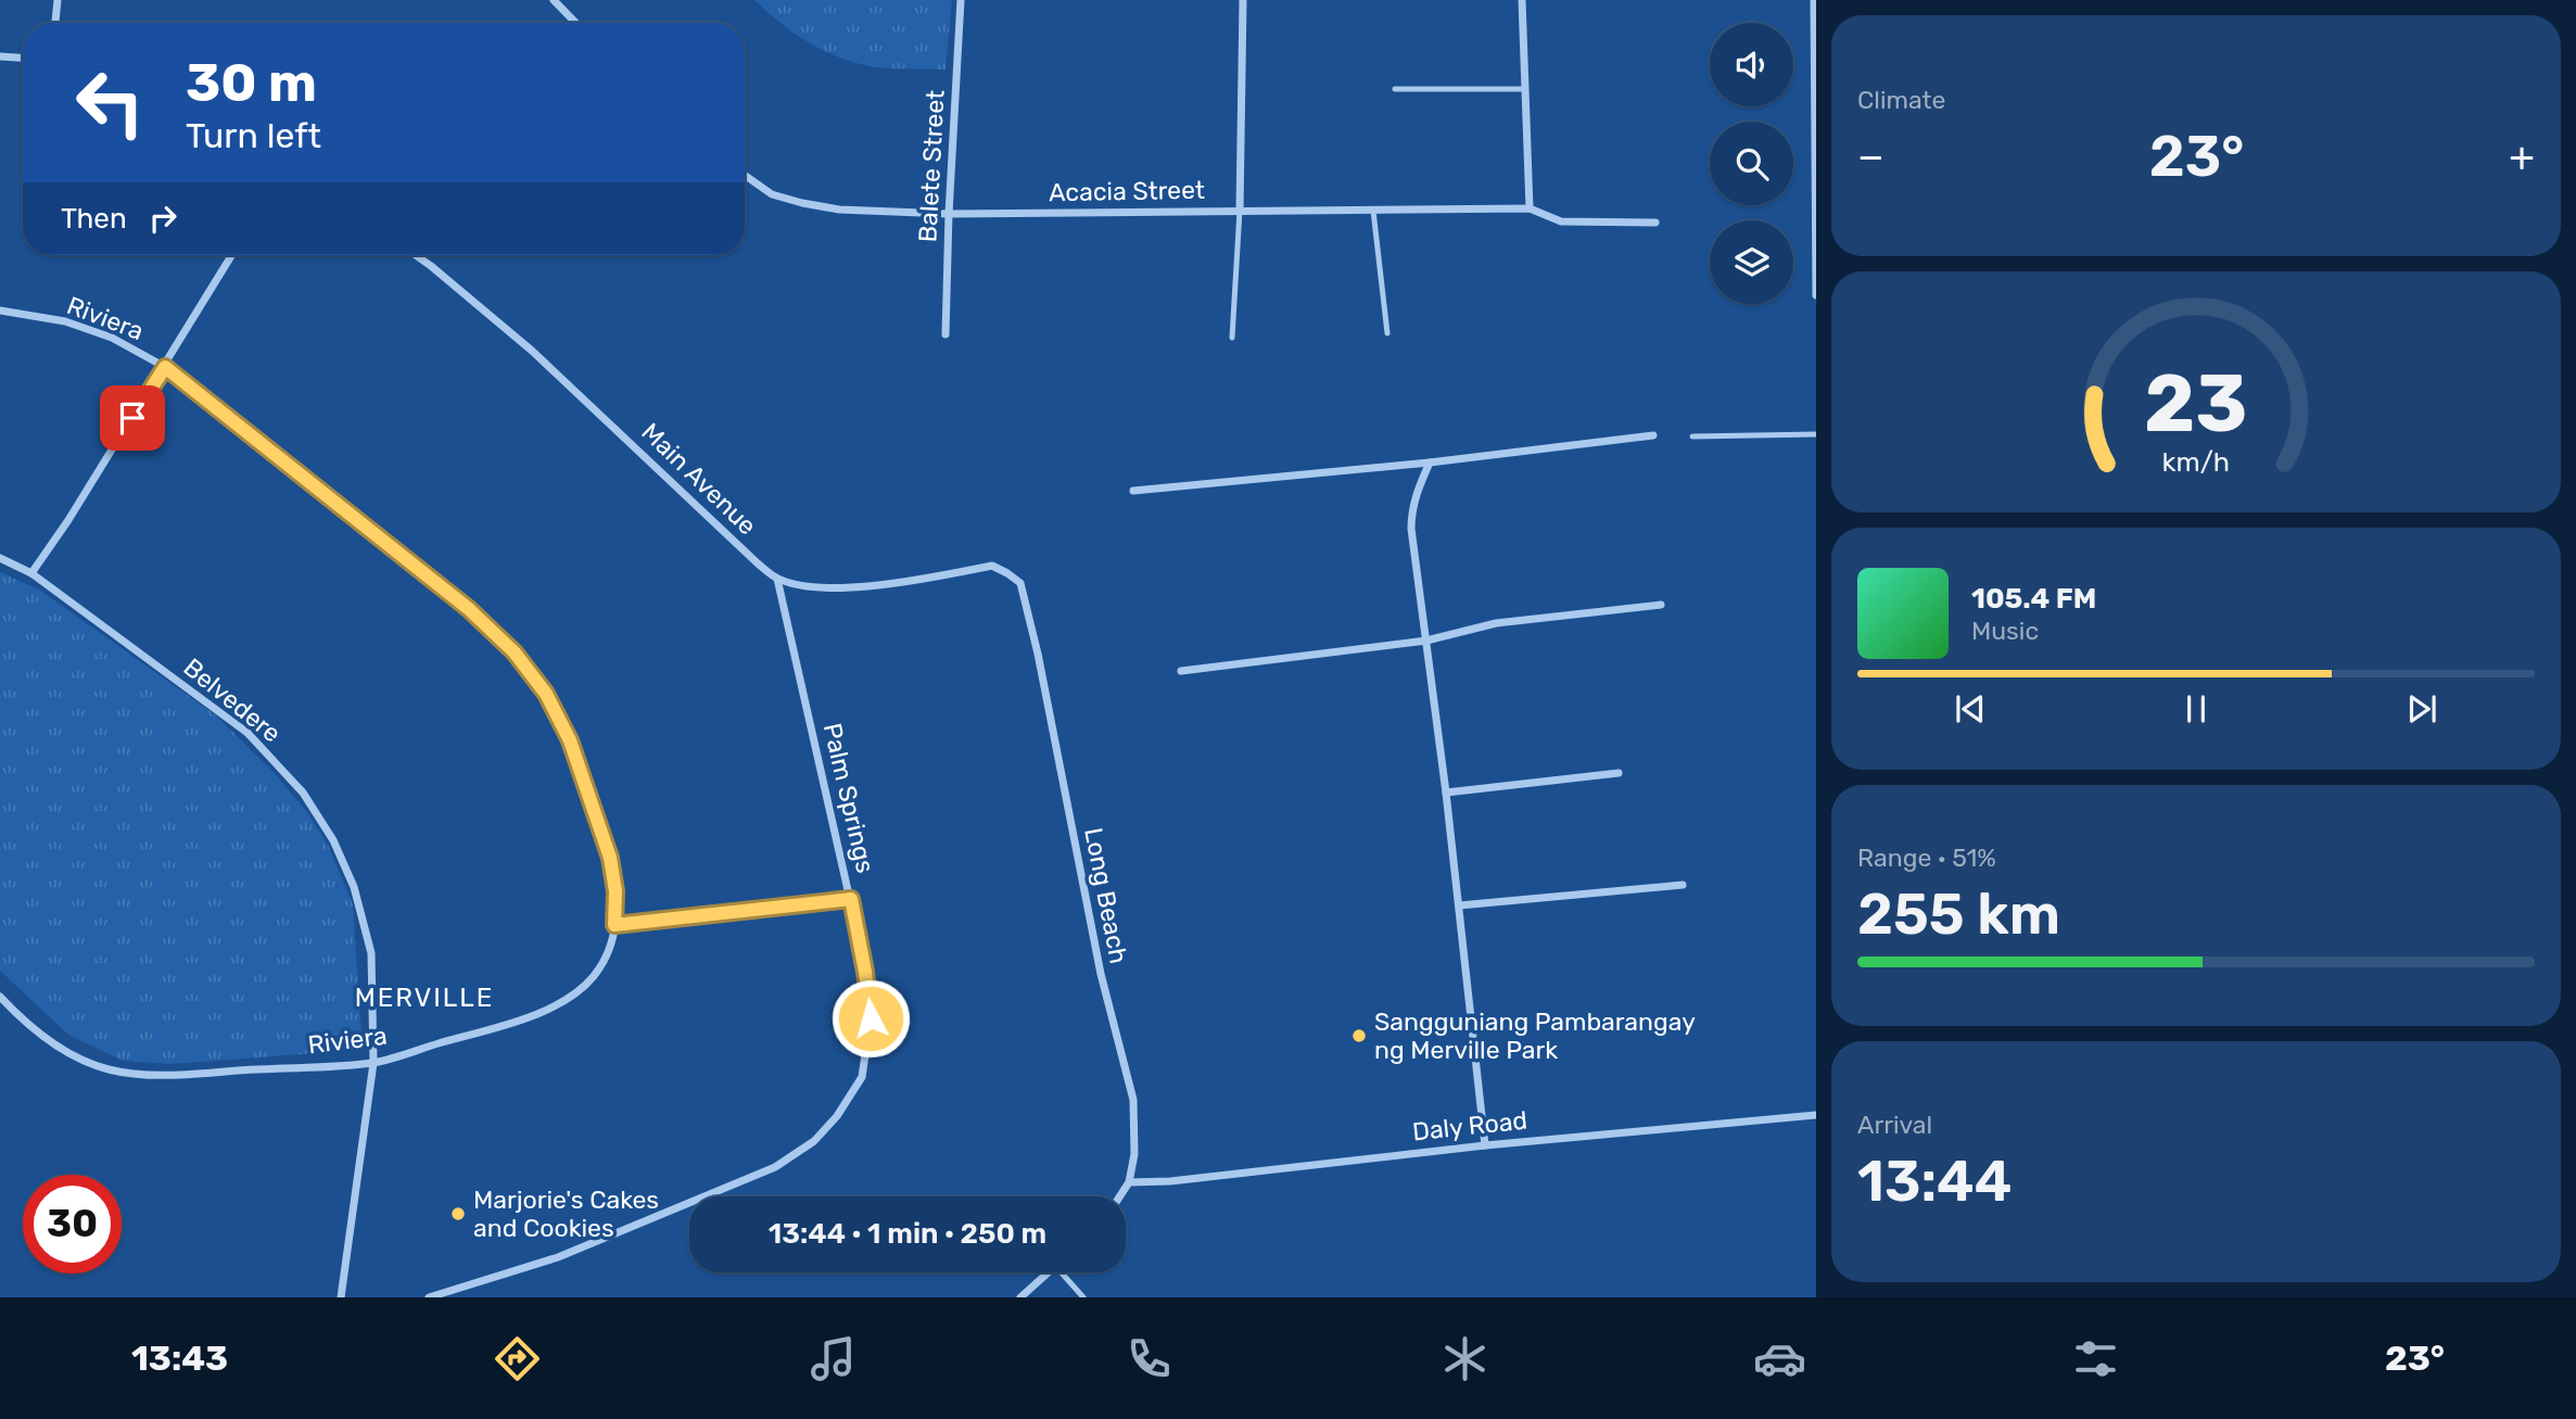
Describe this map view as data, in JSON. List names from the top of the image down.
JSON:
{
  "streets": {
    "street": [
      "Balete Street",
      "Acacia Street",
      "Riviera",
      "Main Avenue",
      "Belvedere",
      "Palm Springs",
      "Long Beach",
      "Daly Road"
    ]
  },
  "crossings": [
    ["Balete Street", "Acacia Street"],
    ["Riviera", "Belvedere"],
    ["Main Avenue", "Palm Springs"],
    ["Main Avenue", "Long Beach"],
    ["Long Beach", "Daly Road"]
  ],
  "districts": ["MERVILLE"],
  "places": ["Sangguniang Pambarangay ng Merville Park", "Marjorie's Cakes and Cookies"],
  "page": {
    "tile": [
      "Climate",
      ["Range · 51%", "255 km"],
      ["Arrival", "13:44"]
    ],
    "turn": ["30 m", "Turn left"],
    "heat": ["−", "23°", "+"],
    "then": "Then",
    "song": ["105.4 FM", "Music"],
    "limit": "30",
    "trip": "13:44 · 1 min · 250 m",
    "tabs": ["13:43", "23°"],
    "gauge": ["23", "km/h"]
  }
}
